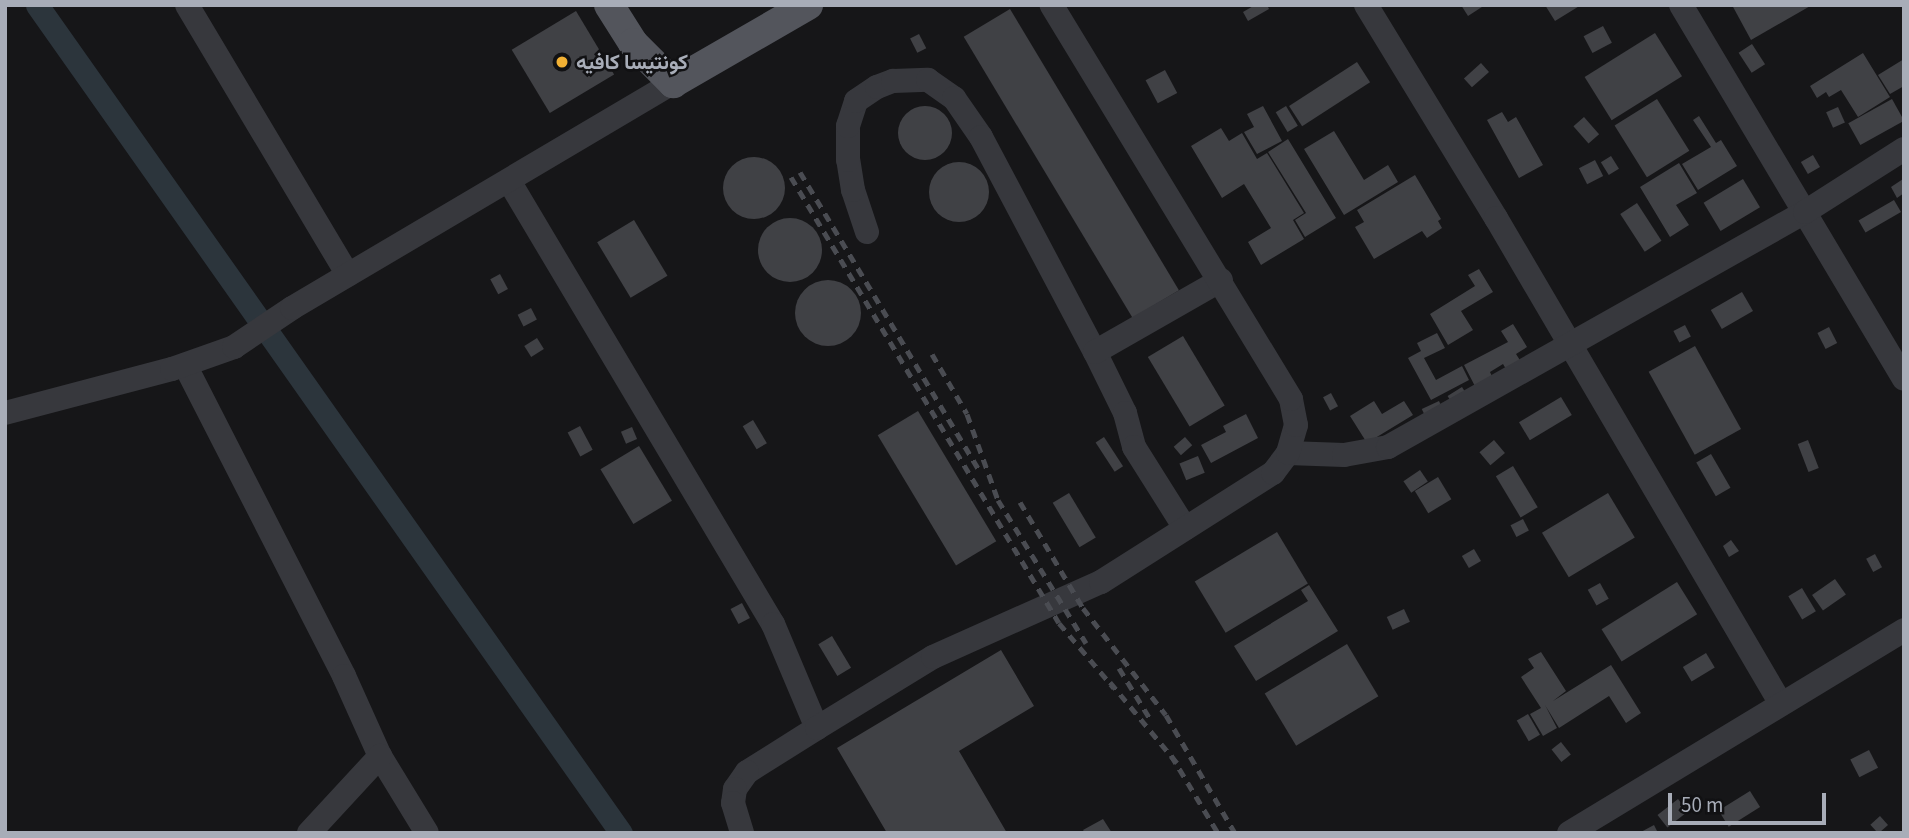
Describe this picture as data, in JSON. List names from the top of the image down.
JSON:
{
  "places": ["كونتيسا كافيه"],
  "scale_bar": "50 m"
}
